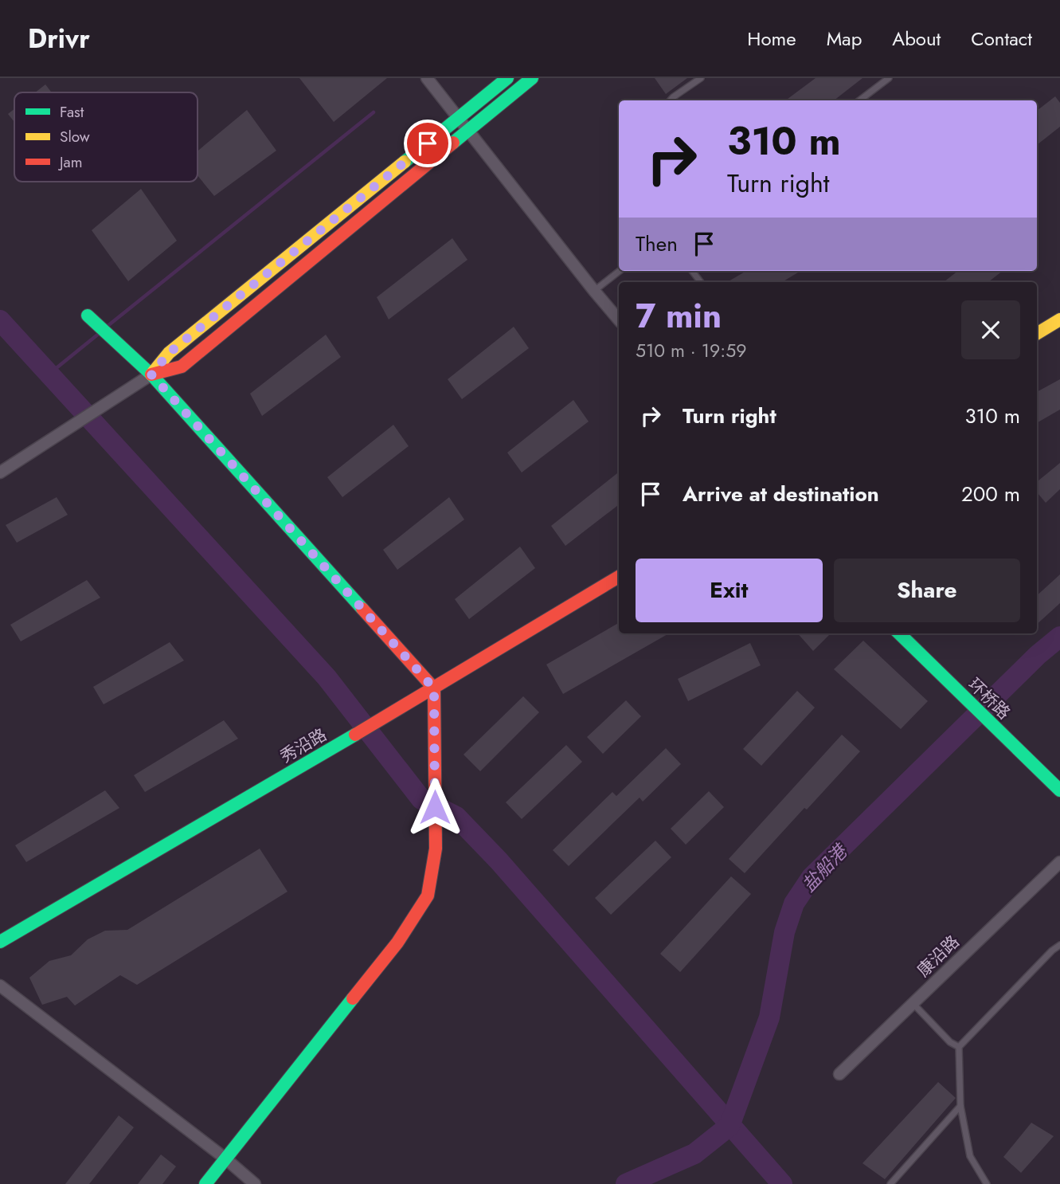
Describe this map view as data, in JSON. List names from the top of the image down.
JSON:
{
  "streets": {
    "street": ["环桥路", "秀沿路", "康沿路"]
  },
  "water": ["盐船港"],
  "legend": ["Fast", "Slow", "Jam"],
  "page": {
    "header": "Drivr",
    "nav": [
      "Home",
      "Map",
      "About",
      "Contact"
    ],
    "turn": ["310 m", "Turn right"],
    "then": "Then",
    "heading": ["7 min", "510 m · 19:59"],
    "list": [
      {
        "name": "Turn right",
        "value": "310 m"
      },
      {
        "name": "Arrive at destination",
        "value": "200 m"
      }
    ],
    "buttons": ["Exit", "Share"]
  }
}
